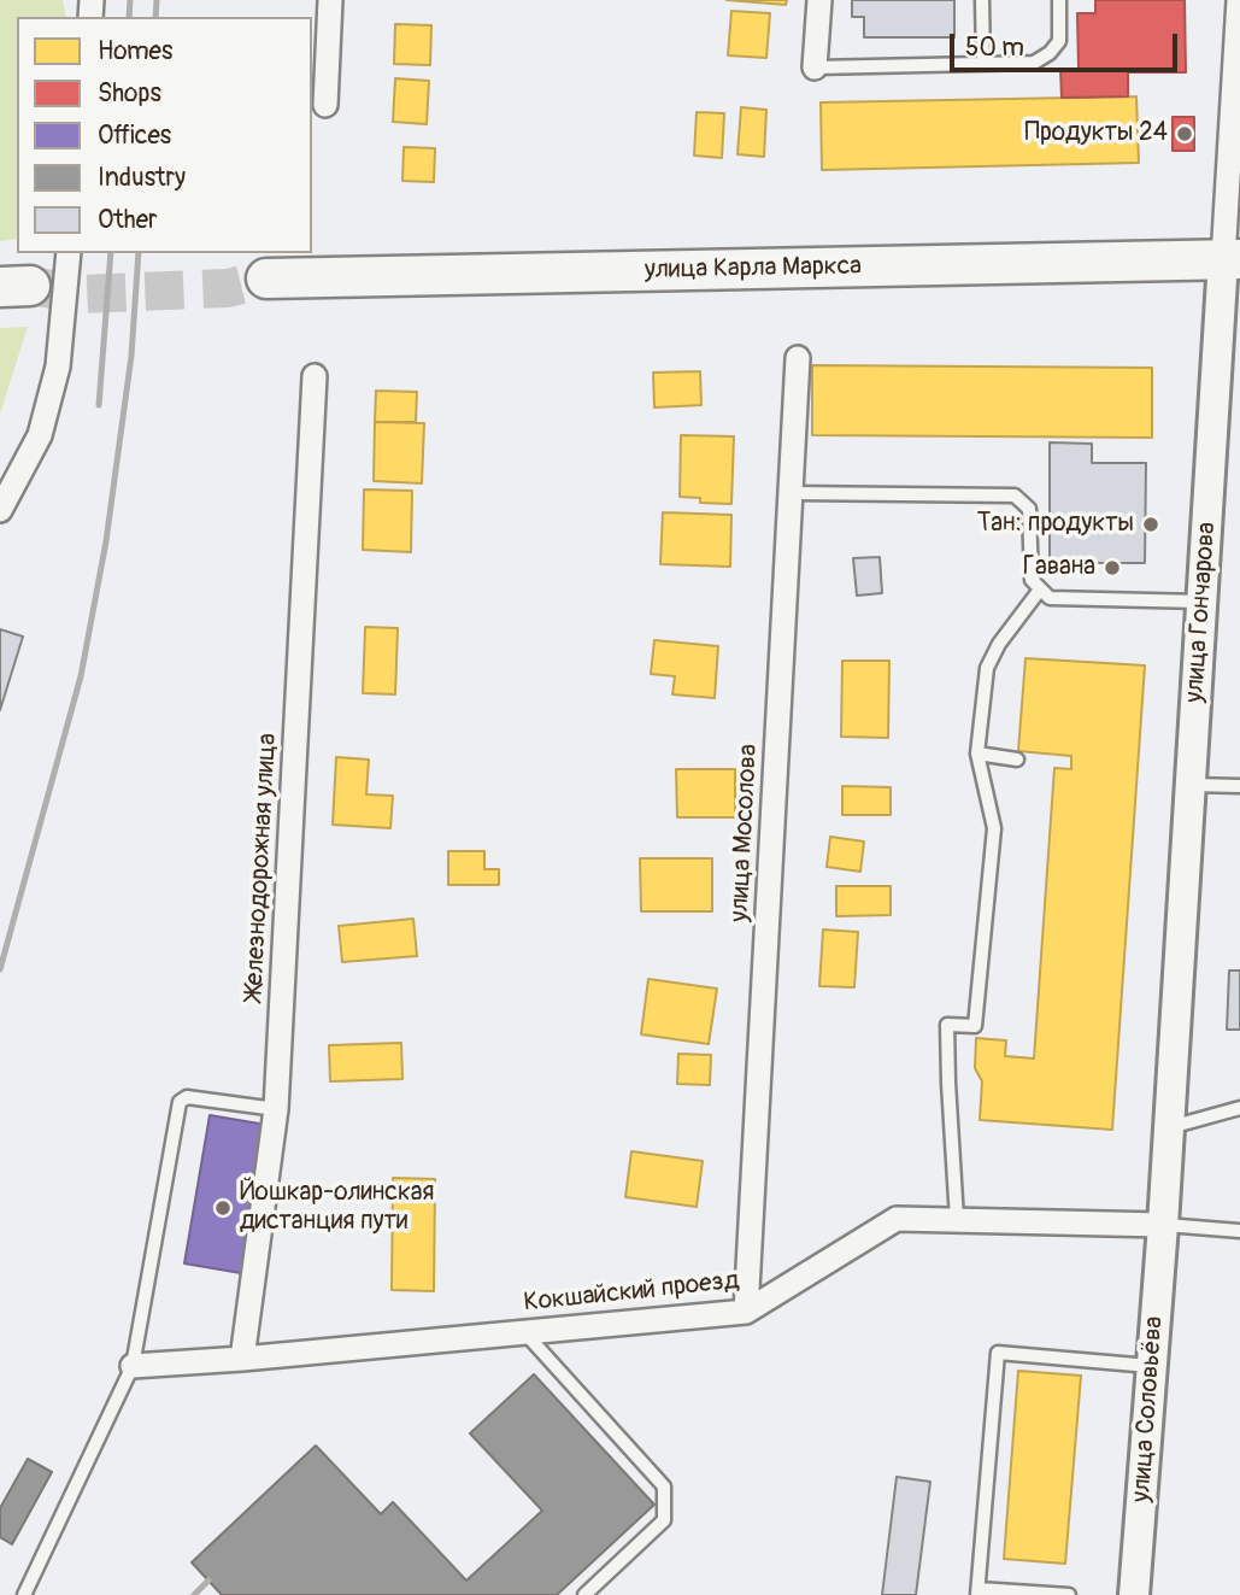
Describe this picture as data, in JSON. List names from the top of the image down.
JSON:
{
  "streets": {
    "main road": ["улица Карла Маркса"],
    "street": [
      "улица Гончарова",
      "улица Мосолова",
      "Железнодорожная улица",
      "Кокшайский проезд",
      "улица Соловьёва"
    ]
  },
  "crossings": [
    ["улица Карла Маркса", "улица Гончарова"],
    ["улица Гончарова", "Кокшайский проезд"],
    ["улица Гончарова", "улица Соловьёва"],
    ["улица Мосолова", "Кокшайский проезд"],
    ["Железнодорожная улица", "Кокшайский проезд"],
    ["Кокшайский проезд", "улица Соловьёва"]
  ],
  "places": [
    "Продукты 24",
    "Тан: продукты",
    "Гавана",
    "Йошкар-олинская дистанция пути"
  ],
  "legend": [
    "Homes",
    "Shops",
    "Offices",
    "Industry",
    "Other"
  ],
  "scale_bar": "50 m"
}
